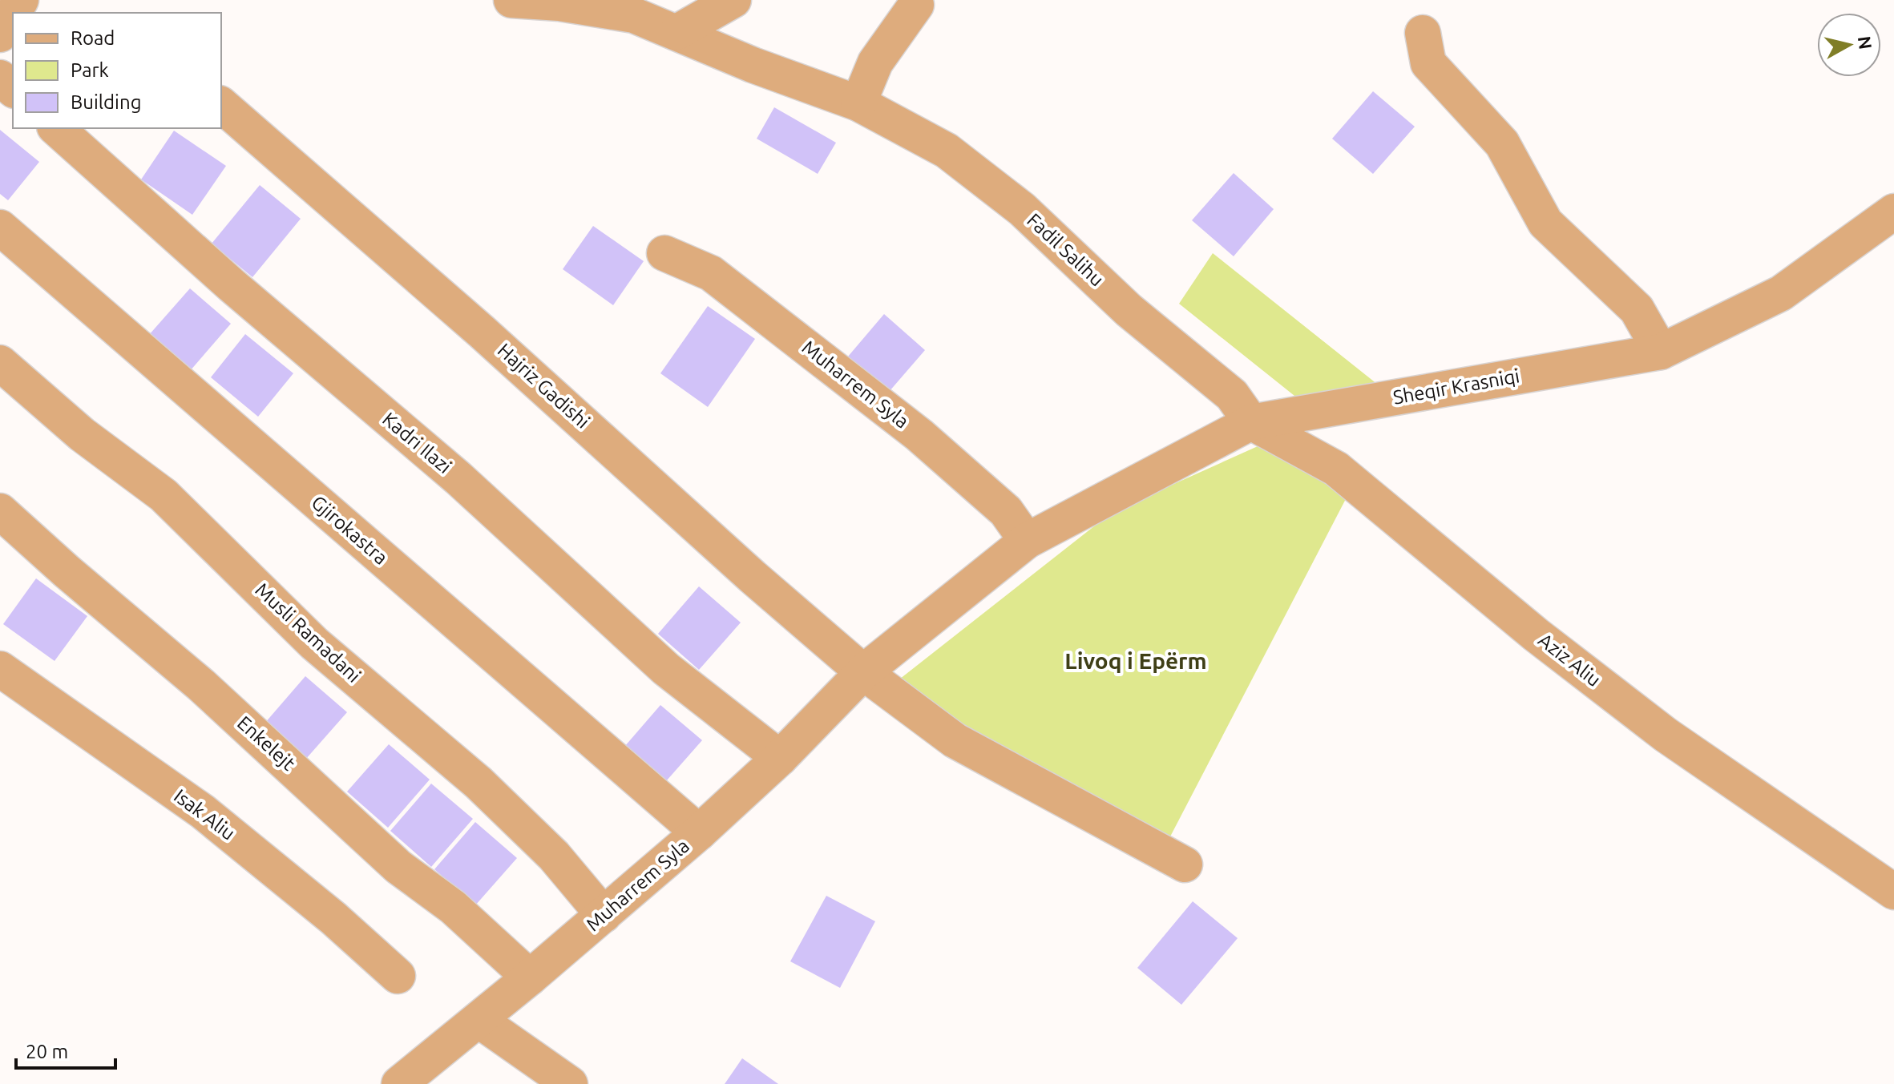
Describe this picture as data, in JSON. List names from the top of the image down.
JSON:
{
  "streets": {
    "street": [
      "Fadil Salihu",
      "Muharrem Syla",
      "Hajriz Gadishi",
      "Sheqir Krasniqi",
      "Kadri Ilazi",
      "Gjirokastra",
      "Musli Ramadani",
      "Aziz Aliu",
      "Enkelejt",
      "Isak Aliu"
    ]
  },
  "crossings": [
    ["Fadil Salihu", "Muharrem Syla"],
    ["Fadil Salihu", "Sheqir Krasniqi"],
    ["Fadil Salihu", "Aziz Aliu"],
    ["Muharrem Syla", "Hajriz Gadishi"],
    ["Muharrem Syla", "Sheqir Krasniqi"],
    ["Muharrem Syla", "Kadri Ilazi"],
    ["Muharrem Syla", "Gjirokastra"],
    ["Muharrem Syla", "Musli Ramadani"],
    ["Muharrem Syla", "Aziz Aliu"],
    ["Muharrem Syla", "Enkelejt"],
    ["Sheqir Krasniqi", "Aziz Aliu"]
  ],
  "districts": ["Livoq i Epërm"],
  "legend": ["Road", "Park", "Building"],
  "scale_bar": "20 m",
  "north": "right"
}
